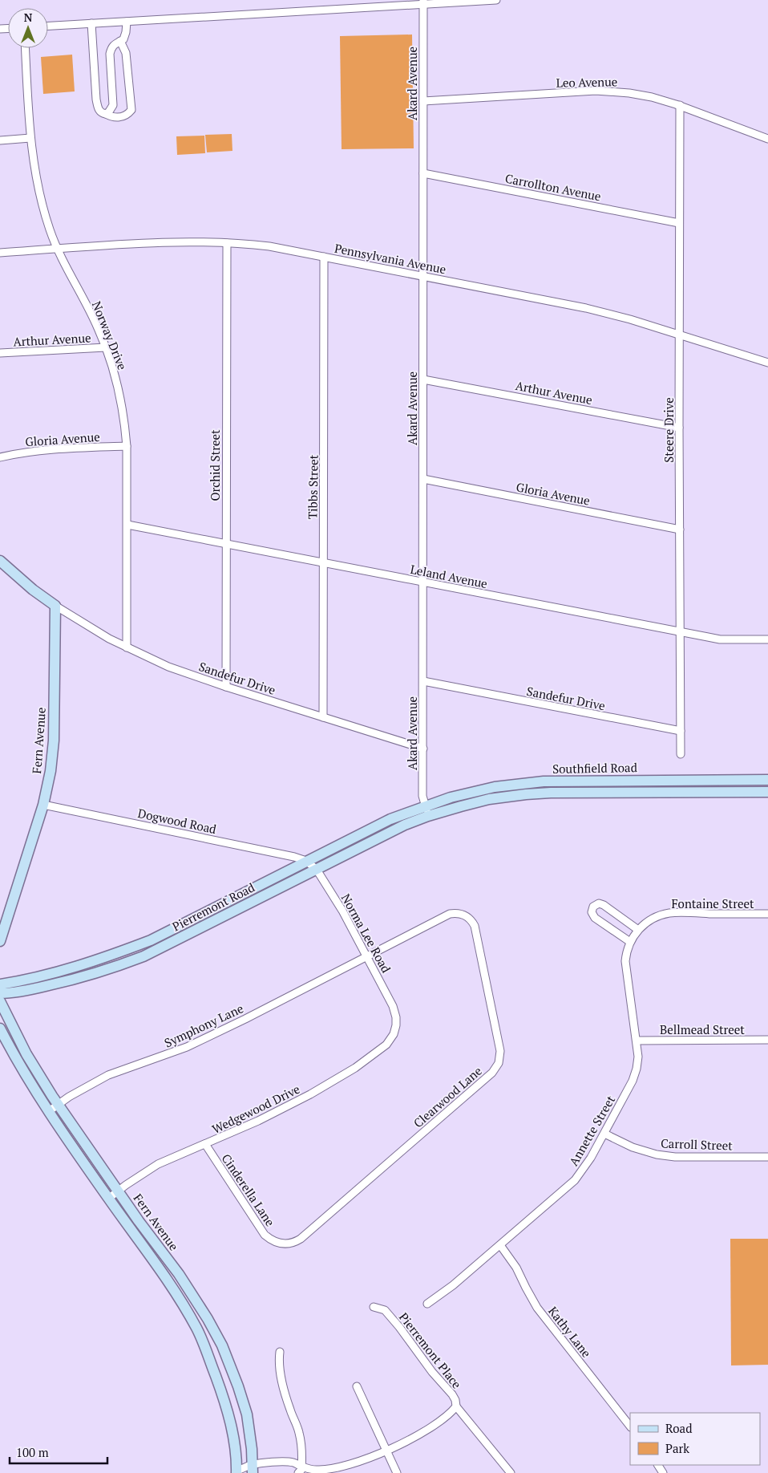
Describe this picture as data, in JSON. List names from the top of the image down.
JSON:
{
  "streets": {
    "main road": ["Fern Avenue", "Southfield Road", "Pierremont Road"],
    "street": [
      "Leo Avenue",
      "Akard Avenue",
      "Carrollton Avenue",
      "Pennsylvania Avenue",
      "Norway Drive",
      "Arthur Avenue",
      "Steere Drive",
      "Gloria Avenue",
      "Orchid Street",
      "Tibbs Street",
      "Leland Avenue",
      "Sandefur Drive",
      "Dogwood Road",
      "Fontaine Street",
      "Norma Lee Road",
      "Symphony Lane",
      "Bellmead Street",
      "Clearwood Lane",
      "Wedgewood Drive",
      "Annette Street",
      "Carroll Street",
      "Cinderella Lane",
      "Kathy Lane",
      "Pierremont Place"
    ]
  },
  "crossings": [
    ["Leo Avenue", "Akard Avenue"],
    ["Leo Avenue", "Steere Drive"],
    ["Akard Avenue", "Carrollton Avenue"],
    ["Akard Avenue", "Pennsylvania Avenue"],
    ["Akard Avenue", "Arthur Avenue"],
    ["Akard Avenue", "Gloria Avenue"],
    ["Akard Avenue", "Leland Avenue"],
    ["Akard Avenue", "Sandefur Drive"],
    ["Akard Avenue", "Southfield Road"],
    ["Akard Avenue", "Pierremont Road"],
    ["Carrollton Avenue", "Steere Drive"],
    ["Pennsylvania Avenue", "Norway Drive"],
    ["Pennsylvania Avenue", "Steere Drive"],
    ["Pennsylvania Avenue", "Orchid Street"],
    ["Pennsylvania Avenue", "Tibbs Street"],
    ["Norway Drive", "Arthur Avenue"],
    ["Norway Drive", "Gloria Avenue"],
    ["Norway Drive", "Leland Avenue"],
    ["Norway Drive", "Sandefur Drive"],
    ["Arthur Avenue", "Steere Drive"],
    ["Steere Drive", "Gloria Avenue"],
    ["Steere Drive", "Leland Avenue"],
    ["Steere Drive", "Sandefur Drive"],
    ["Orchid Street", "Leland Avenue"],
    ["Orchid Street", "Sandefur Drive"],
    ["Tibbs Street", "Leland Avenue"],
    ["Tibbs Street", "Sandefur Drive"],
    ["Sandefur Drive", "Fern Avenue"],
    ["Fern Avenue", "Dogwood Road"],
    ["Fern Avenue", "Symphony Lane"],
    ["Fern Avenue", "Wedgewood Drive"],
    ["Fern Avenue", "Pierremont Place"],
    ["Southfield Road", "Pierremont Road"],
    ["Dogwood Road", "Pierremont Road"],
    ["Dogwood Road", "Norma Lee Road"],
    ["Fontaine Street", "Annette Street"],
    ["Pierremont Road", "Norma Lee Road"],
    ["Norma Lee Road", "Symphony Lane"],
    ["Norma Lee Road", "Clearwood Lane"],
    ["Norma Lee Road", "Wedgewood Drive"],
    ["Symphony Lane", "Clearwood Lane"],
    ["Bellmead Street", "Annette Street"],
    ["Clearwood Lane", "Cinderella Lane"],
    ["Wedgewood Drive", "Cinderella Lane"],
    ["Annette Street", "Carroll Street"],
    ["Annette Street", "Kathy Lane"]
  ],
  "legend": ["Road", "Park"],
  "scale_bar": "100 m",
  "north": "top"
}
